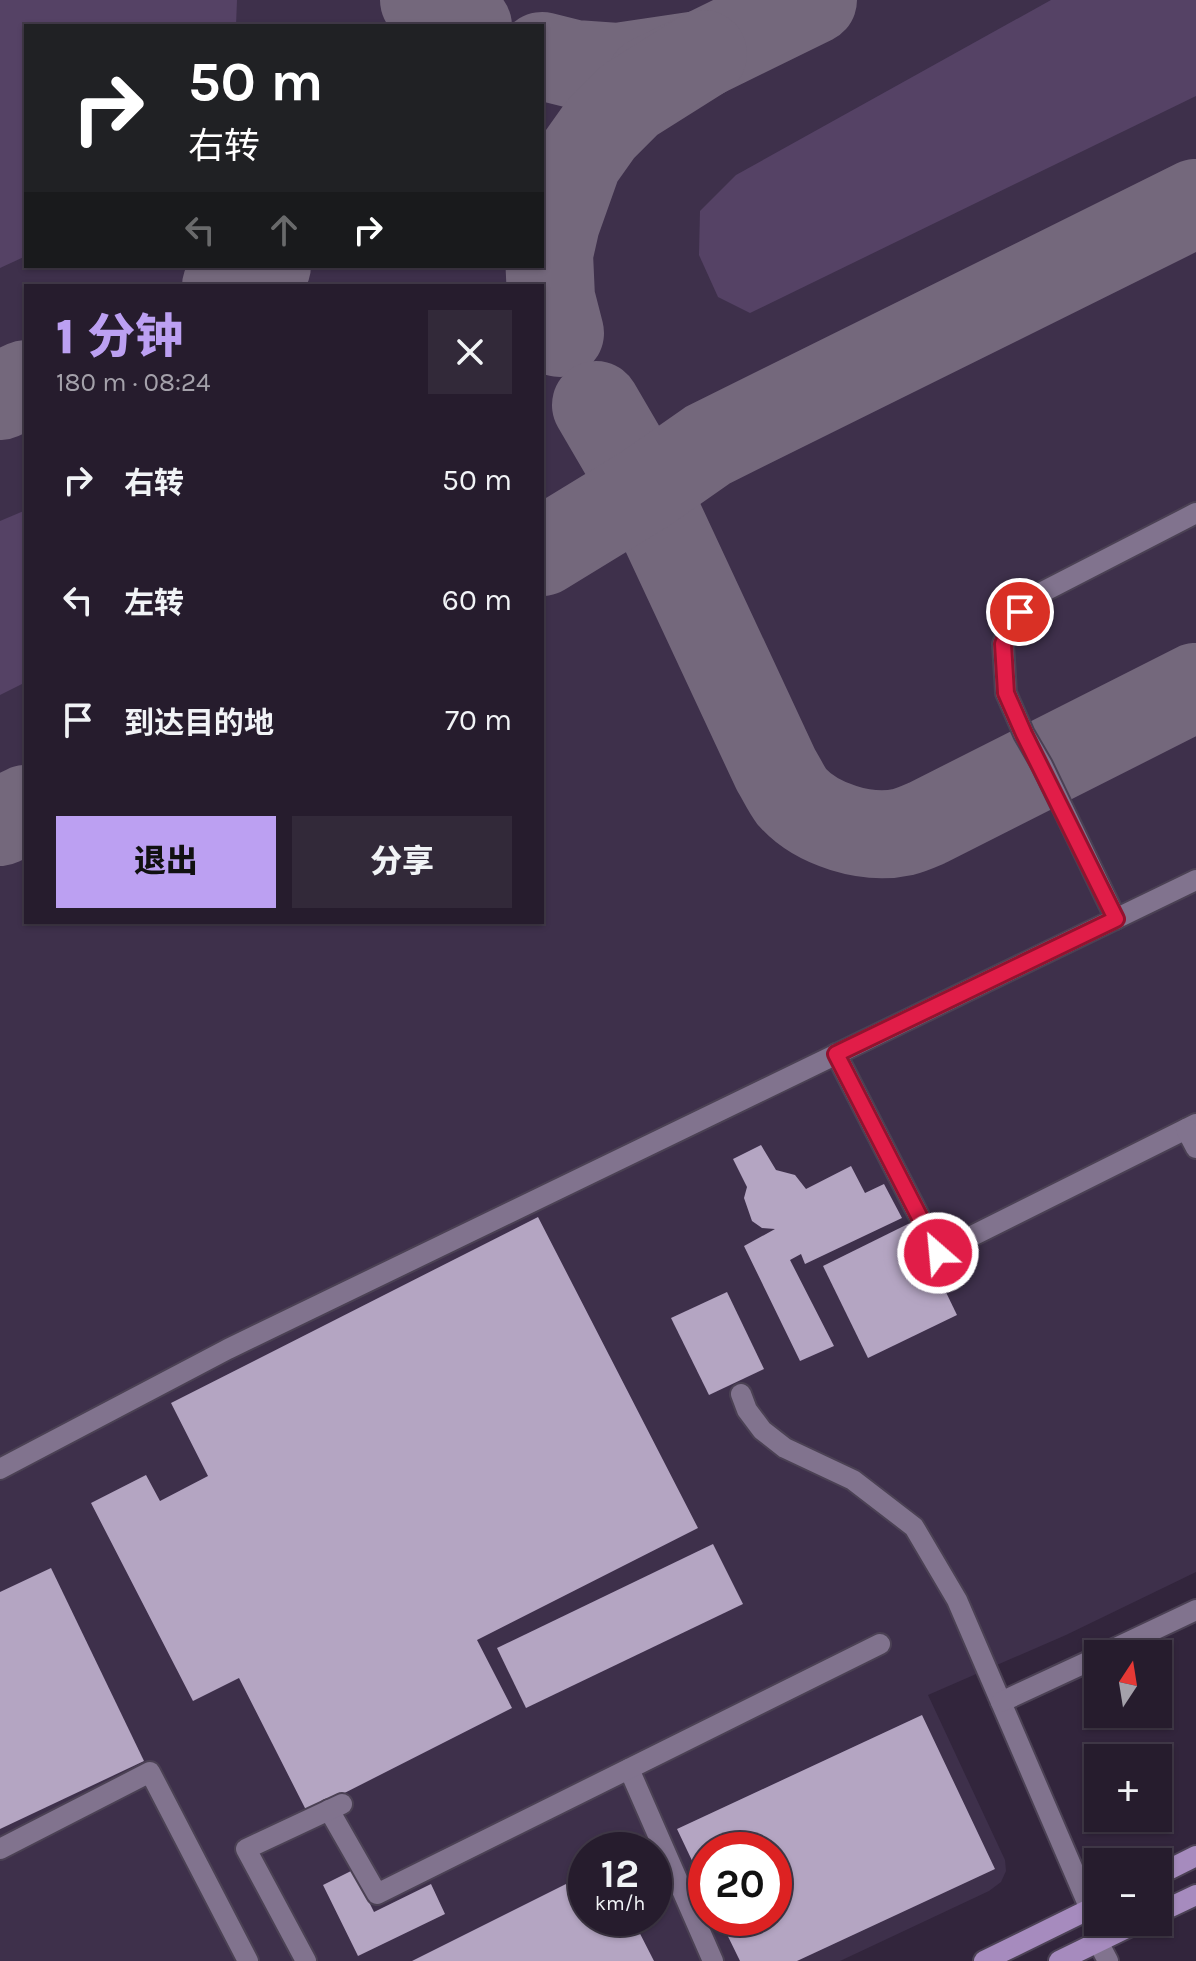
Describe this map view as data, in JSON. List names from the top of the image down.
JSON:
{
  "north": "top",
  "page": {
    "turn": ["50 m", "右转"],
    "heading": ["1 分钟", "180 m · 08:24"],
    "list": [
      {
        "name": "右转",
        "value": "50 m"
      },
      {
        "name": "左转",
        "value": "60 m"
      },
      {
        "name": "到达目的地",
        "value": "70 m"
      }
    ],
    "buttons": ["退出", "分享"],
    "map_buttons": ["+", "−"],
    "speed": "12 km/h",
    "limit": "20"
  }
}
